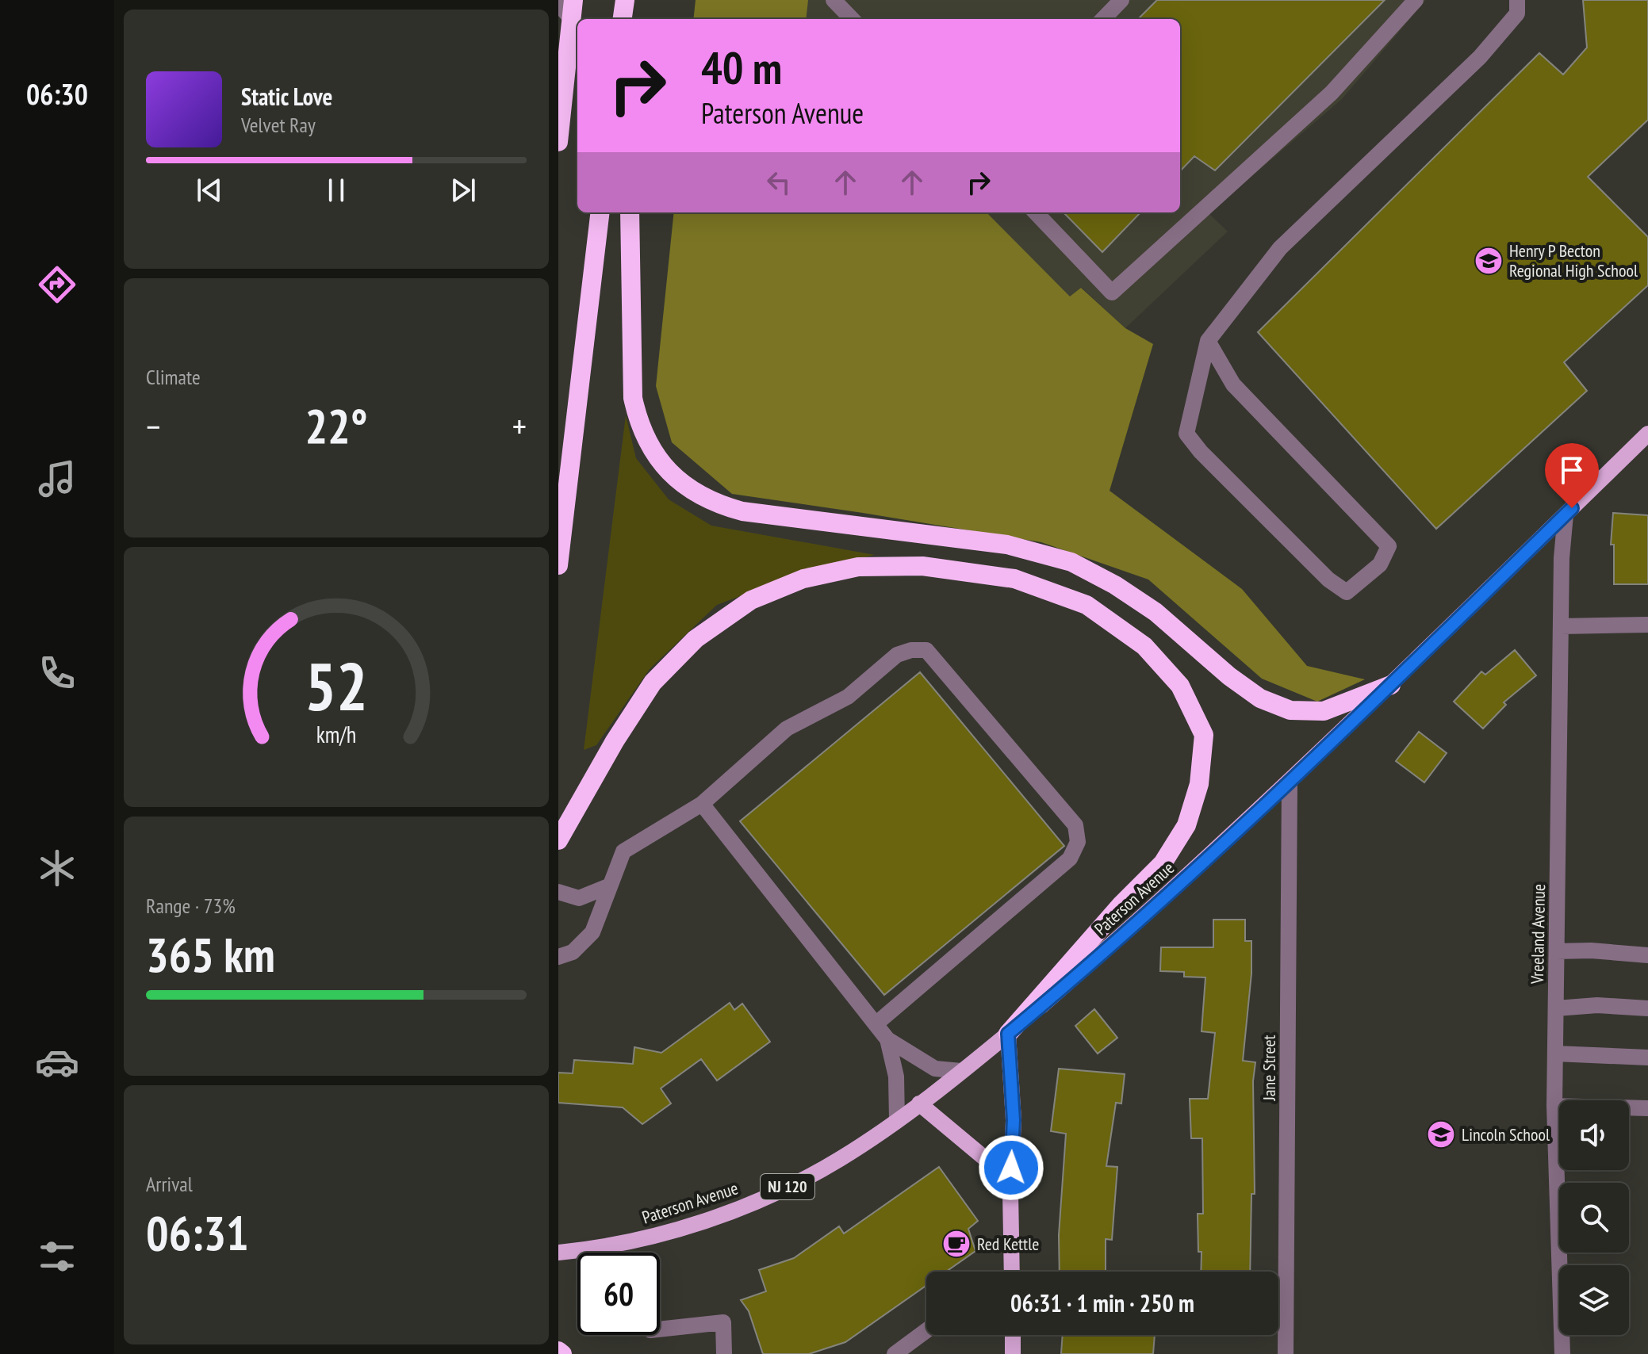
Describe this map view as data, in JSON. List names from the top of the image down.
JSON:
{
  "streets": {
    "main road": ["Paterson Avenue", "NJ 120"],
    "street": ["Vreeland Avenue", "Jane Street"]
  },
  "crossings": [
    ["Paterson Avenue", "Vreeland Avenue"],
    ["Paterson Avenue", "Jane Street"]
  ],
  "places": {
    "school or university": ["Henry P Becton Regional High School", "Lincoln School"],
    "cafe": ["Red Kettle"]
  },
  "page": {
    "tabs": "06:30",
    "turn": ["40 m", "Paterson Avenue"],
    "song": ["Static Love", "Velvet Ray"],
    "tile": [
      "Climate",
      ["Range · 73%", "365 km"],
      ["Arrival", "06:31"]
    ],
    "heat": ["−", "22°", "+"],
    "limit": "60",
    "trip": "06:31 · 1 min · 250 m",
    "gauge": ["52", "km/h"]
  }
}
